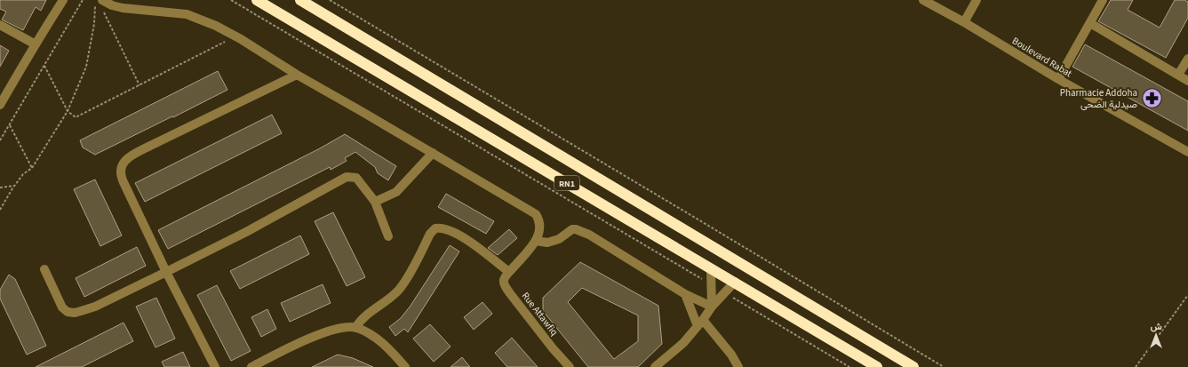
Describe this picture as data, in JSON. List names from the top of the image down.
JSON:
{
  "streets": {
    "highway": ["RN1"],
    "street": ["Boulevard Rabat", "Rue Attawfiq"]
  },
  "places": {
    "pharmacy": ["Pharmacie Addoha صيدلية الضحى"]
  },
  "north": "top"
}
